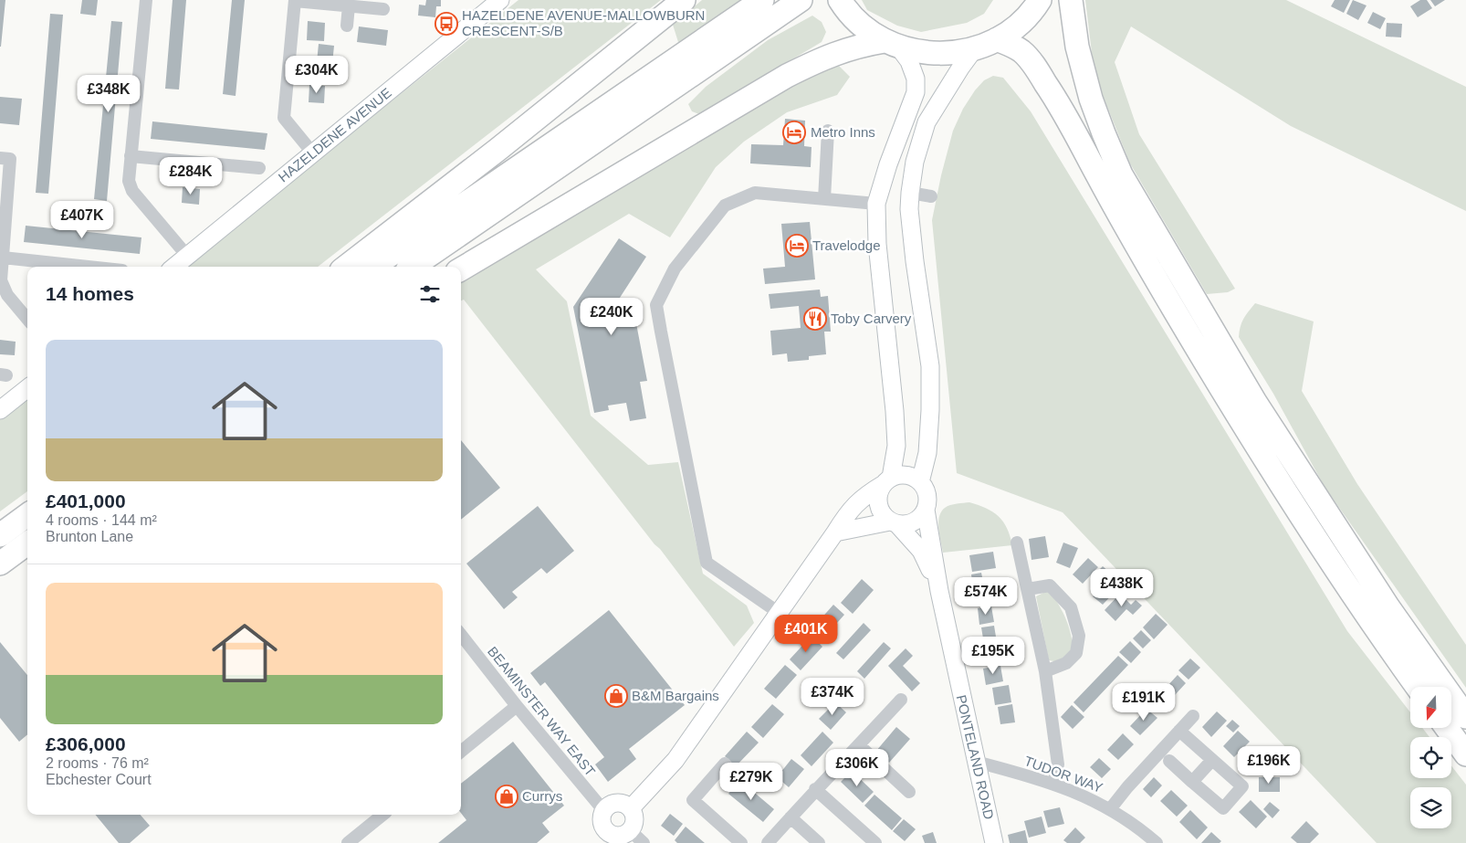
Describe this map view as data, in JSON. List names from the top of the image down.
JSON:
{
  "streets": {
    "main road": ["HAZELDENE AVENUE", "PONTELAND ROAD"],
    "street": ["BEAMINSTER WAY EAST", "TUDOR WAY"]
  },
  "crossings": [
    ["PONTELAND ROAD", "TUDOR WAY"]
  ],
  "places": {
    "bus stop": ["HAZELDENE AVENUE-MALLOWBURN CRESCENT-S/B"],
    "hotel": ["Metro Inns", "Travelodge"],
    "restaurant": ["Toby Carvery"],
    "shop": ["B&M Bargains", "Currys"]
  },
  "north": "bottom",
  "page": {
    "price": [
      "£304K",
      "£348K",
      "£284K",
      "£407K",
      "£240K",
      "£438K",
      "£574K",
      "£401K",
      "£195K",
      "£374K",
      "£191K",
      "£196K",
      "£306K",
      "£279K"
    ],
    "heading": "14 homes",
    "list": [
      {
        "name": "£401,000",
        "note": "4 rooms · 144 m² · Brunton Lane"
      },
      {
        "name": "£306,000",
        "note": "2 rooms · 76 m² · Ebchester Court"
      }
    ]
  }
}
